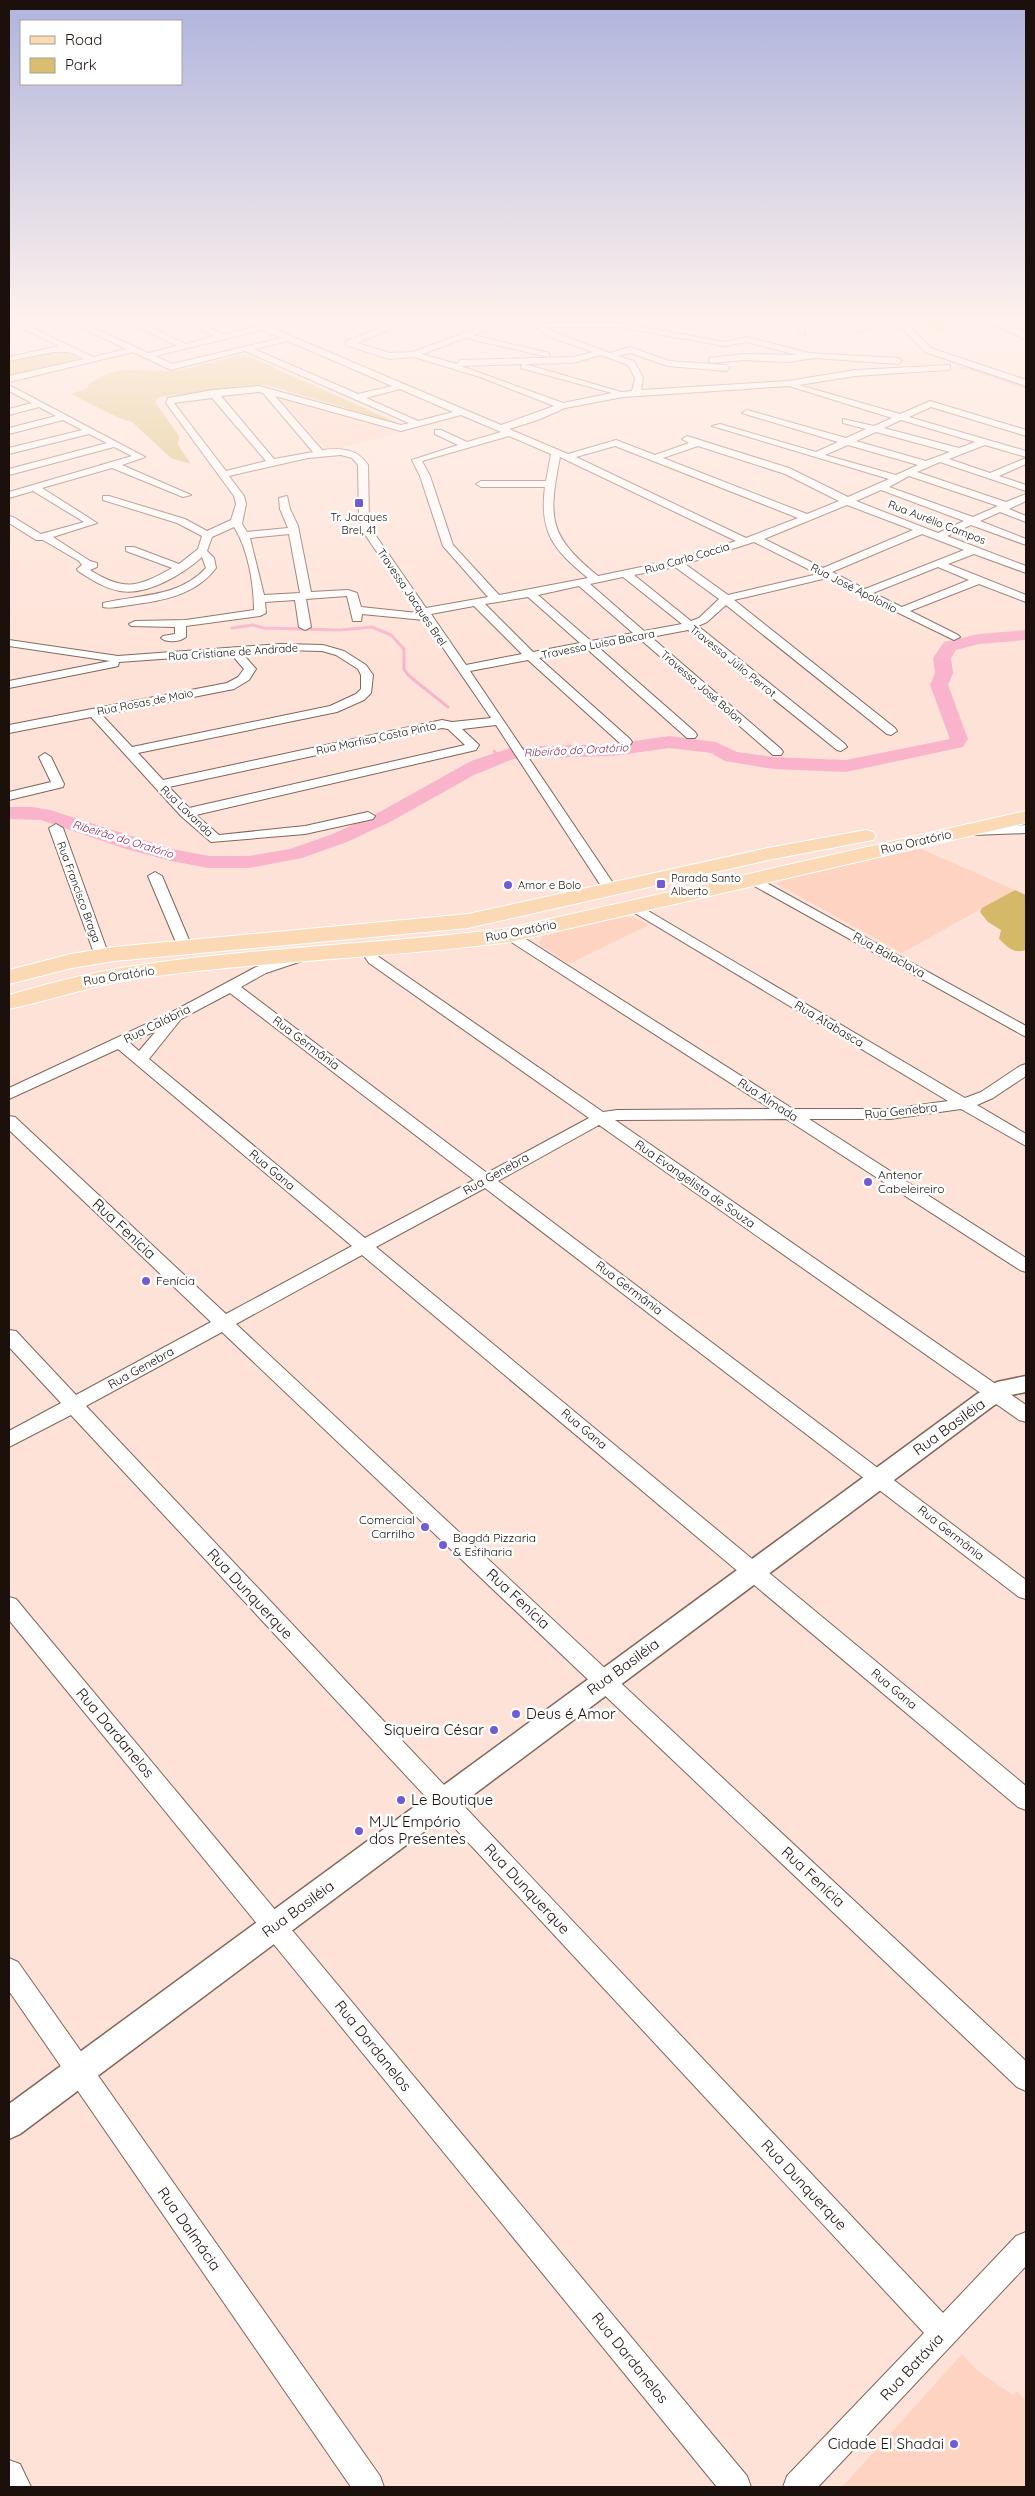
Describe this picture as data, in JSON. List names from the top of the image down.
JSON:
{
  "streets": {
    "main road": ["Rua Oratório"],
    "street": [
      "Rua Aurélio Campos",
      "Rua Carlo Coccia",
      "Rua José Apolonio",
      "Travessa Jacques Brel",
      "Travessa Luisa Bacara",
      "Rua Cristiane de Andrade",
      "Travessa Júlio Perrot",
      "Travessa José Bolon",
      "Rua Rosas de Maio",
      "Rua Marfisa Costa Pinto",
      "Rua Lavanda",
      "Rua Francisco Braga",
      "Rua Balaclava",
      "Rua Calábria",
      "Rua Atabasca",
      "Rua Germânia",
      "Rua Almada",
      "Rua Genebra",
      "Rua Gana",
      "Rua Evangelista de Souza",
      "Rua Fenícia",
      "Rua Basiléia",
      "Rua Dunquerque",
      "Rua Dardanelos",
      "Rua Dalmácia",
      "Rua Batávia"
    ]
  },
  "crossings": [
    ["Rua Aurélio Campos", "Rua Carlo Coccia"],
    ["Rua Carlo Coccia", "Rua José Apolonio"],
    ["Rua Carlo Coccia", "Travessa Jacques Brel"],
    ["Rua Carlo Coccia", "Travessa Júlio Perrot"],
    ["Rua Carlo Coccia", "Travessa José Bolon"],
    ["Travessa Jacques Brel", "Travessa Luisa Bacara"],
    ["Travessa Jacques Brel", "Rua Oratório"],
    ["Travessa Luisa Bacara", "Travessa Júlio Perrot"],
    ["Travessa Luisa Bacara", "Travessa José Bolon"],
    ["Rua Cristiane de Andrade", "Rua Rosas de Maio"],
    ["Rua Cristiane de Andrade", "Rua Lavanda"],
    ["Rua Rosas de Maio", "Rua Lavanda"],
    ["Rua Marfisa Costa Pinto", "Rua Lavanda"],
    ["Rua Oratório", "Rua Francisco Braga"],
    ["Rua Oratório", "Rua Balaclava"],
    ["Rua Oratório", "Rua Calábria"],
    ["Rua Oratório", "Rua Atabasca"],
    ["Rua Oratório", "Rua Almada"],
    ["Rua Oratório", "Rua Evangelista de Souza"],
    ["Rua Calábria", "Rua Germânia"],
    ["Rua Calábria", "Rua Gana"],
    ["Rua Atabasca", "Rua Genebra"],
    ["Rua Germânia", "Rua Genebra"],
    ["Rua Germânia", "Rua Basiléia"],
    ["Rua Almada", "Rua Genebra"],
    ["Rua Genebra", "Rua Gana"],
    ["Rua Genebra", "Rua Evangelista de Souza"],
    ["Rua Genebra", "Rua Fenícia"],
    ["Rua Genebra", "Rua Dunquerque"],
    ["Rua Gana", "Rua Basiléia"],
    ["Rua Evangelista de Souza", "Rua Basiléia"],
    ["Rua Fenícia", "Rua Basiléia"],
    ["Rua Basiléia", "Rua Dunquerque"],
    ["Rua Basiléia", "Rua Dardanelos"],
    ["Rua Basiléia", "Rua Dalmácia"],
    ["Rua Dunquerque", "Rua Batávia"]
  ],
  "water": ["Ribeirão do Oratório"],
  "places": {
    "transit": ["Tr. Jacques Brel, 41", "Parada Santo Alberto"],
    "other": [
      "Amor e Bolo",
      "Antenor Cabeleireiro",
      "Fenícia",
      "Comercial Carrilho",
      "Bagdá Pizzaria & Esfiharia",
      "Deus é Amor",
      "Siqueira César",
      "Le Boutique",
      "MJL Empório dos Presentes",
      "Cidade El Shadai"
    ]
  },
  "legend": ["Road", "Park"]
}
